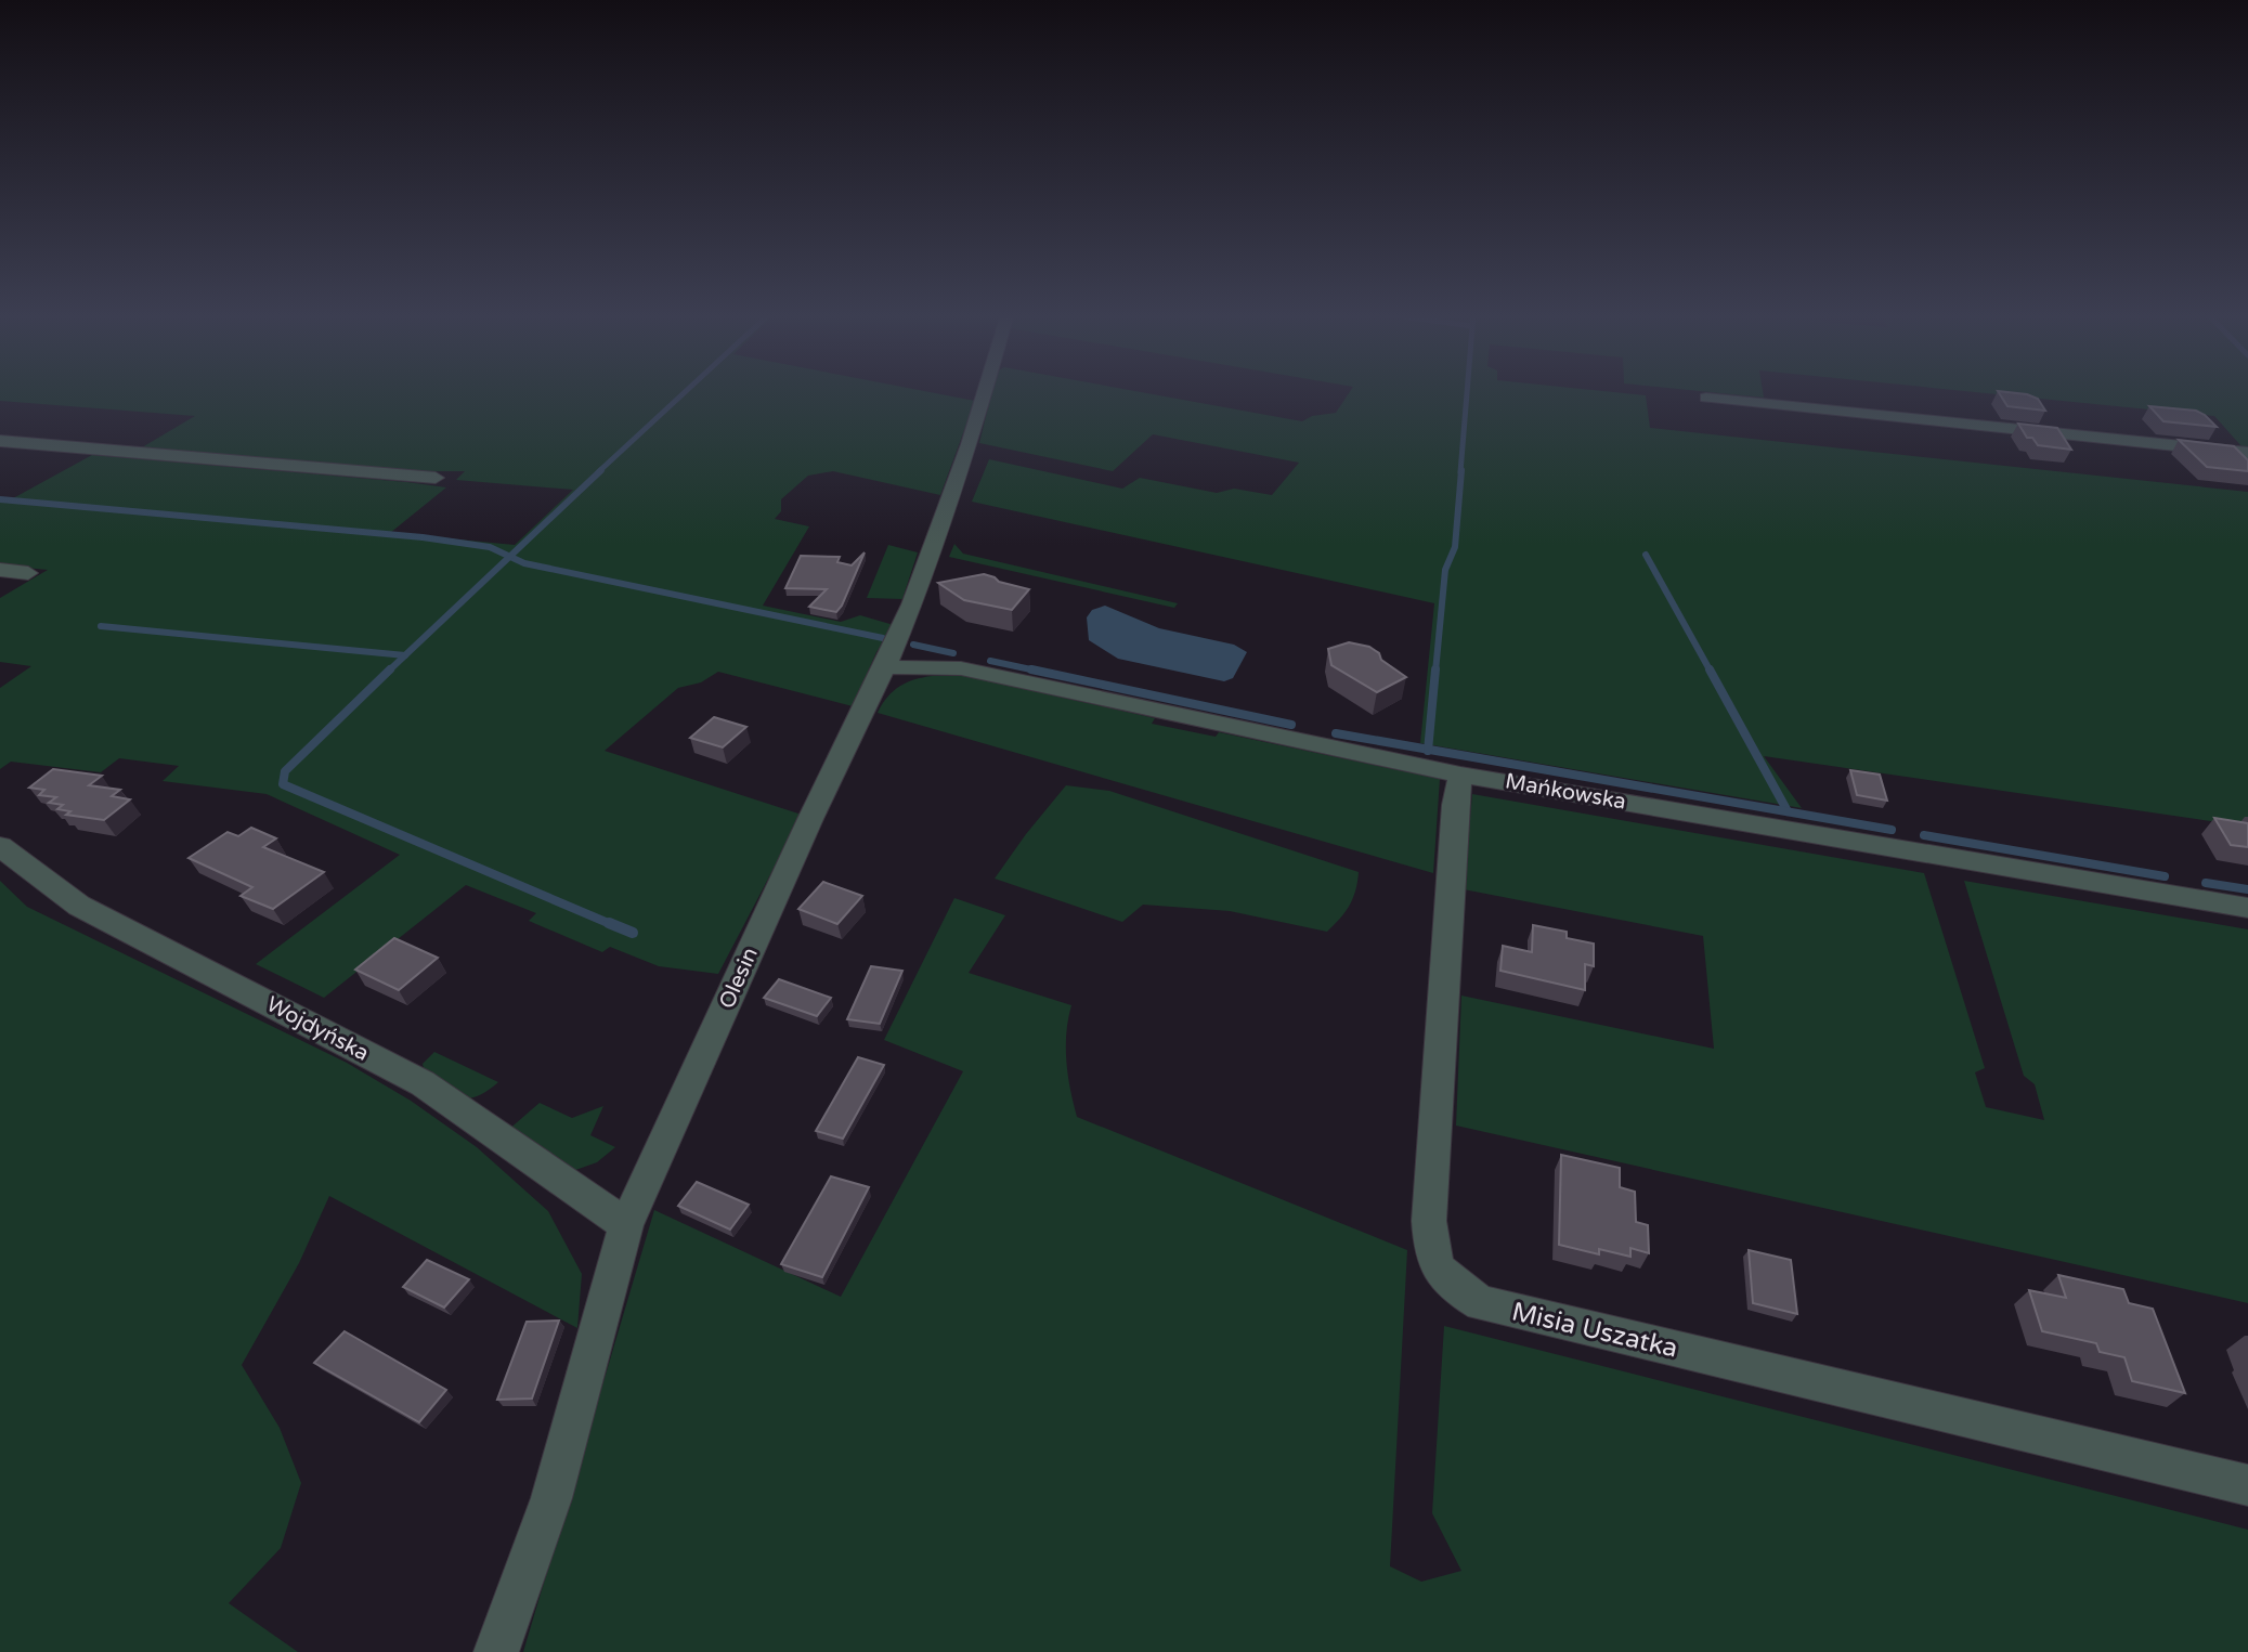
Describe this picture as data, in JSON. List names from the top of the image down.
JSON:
{
  "streets": {
    "street": [
      "Mańkowska",
      "Olesin",
      "Wojdyńska",
      "Misia Uszatka"
    ]
  },
  "crossings": [
    ["Mańkowska", "Olesin"],
    ["Mańkowska", "Misia Uszatka"],
    ["Olesin", "Wojdyńska"]
  ]
}
